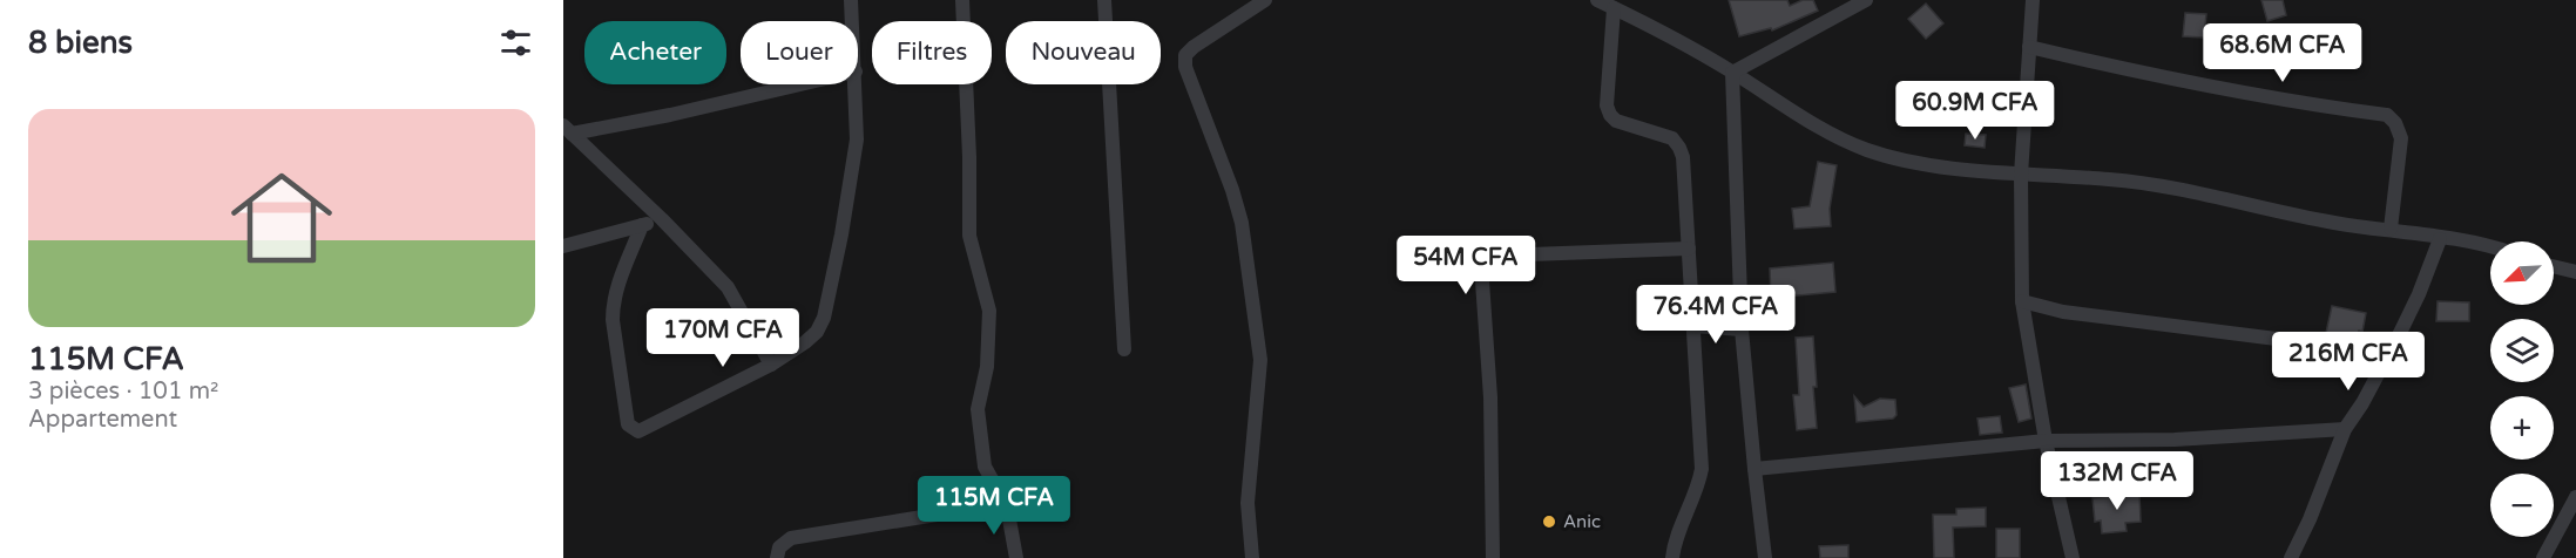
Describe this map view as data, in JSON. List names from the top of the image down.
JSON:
{
  "places": ["Anic"],
  "north": "bottom left",
  "page": {
    "heading": "8 biens",
    "chip": [
      "Acheter",
      "Louer",
      "Filtres",
      "Nouveau"
    ],
    "price": [
      "68.6M CFA",
      "60.9M CFA",
      "54M CFA",
      "76.4M CFA",
      "170M CFA",
      "216M CFA",
      "132M CFA",
      "115M CFA"
    ],
    "list": [
      {
        "name": "115M CFA",
        "note": "3 pièces · 101 m² · Appartement"
      }
    ],
    "map_buttons": ["+", "−"]
  }
}
